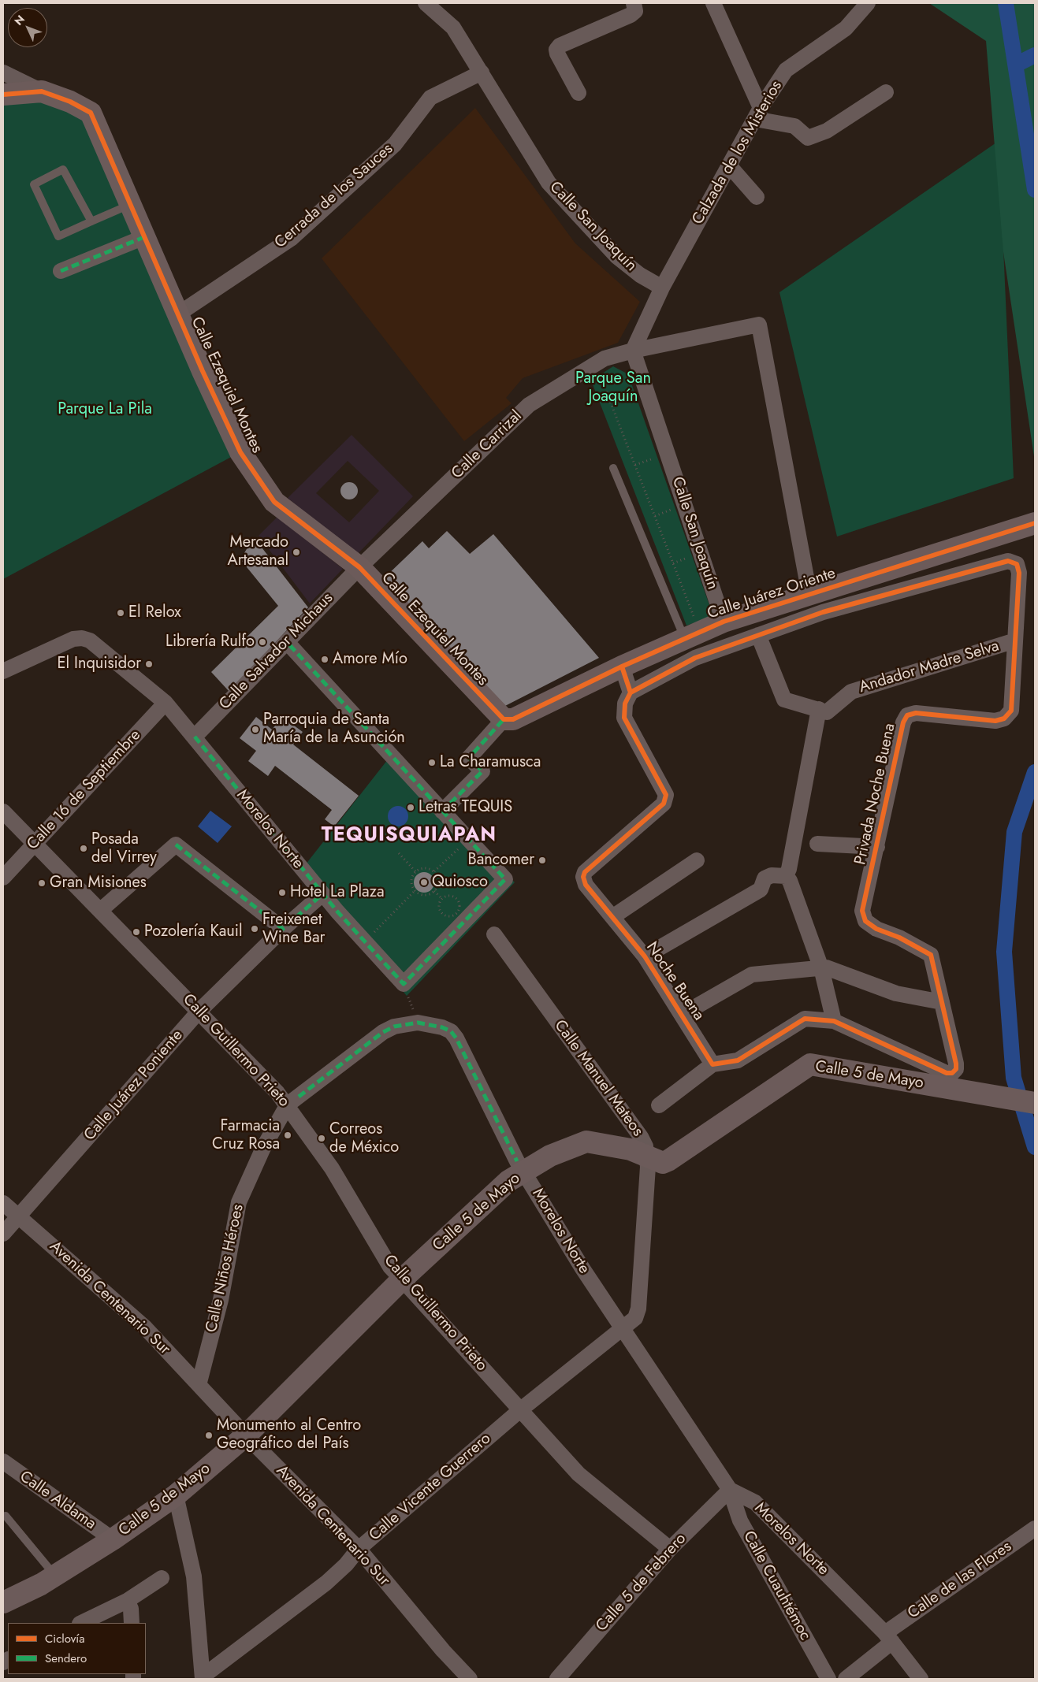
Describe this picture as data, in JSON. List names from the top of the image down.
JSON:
{
  "streets": {
    "street": [
      "Calzada de los Misterios",
      "Cerrada de los Sauces",
      "Calle San Joaquín",
      "Calle Ezequiel Montes",
      "Calle Carrizal",
      "Calle Juárez Oriente",
      "Calle Salvador Michaus",
      "Andador Madre Selva",
      "Calle 16 de Septiembre",
      "Privada Noche Buena",
      "Morelos Norte",
      "Noche Buena",
      "Calle Guillermo Prieto",
      "Calle 5 de Mayo",
      "Calle Manuel Mateos",
      "Calle Juárez Poniente",
      "Calle Niños Héroes",
      "Avenida Centenario Sur",
      "Calle Vicente Guerrero",
      "Calle Aldama",
      "Calle de las Flores",
      "Calle 5 de Febrero",
      "Calle Cuauhtémoc"
    ]
  },
  "crossings": [
    ["Calzada de los Misterios", "Calle San Joaquín"],
    ["Cerrada de los Sauces", "Calle San Joaquín"],
    ["Cerrada de los Sauces", "Calle Ezequiel Montes"],
    ["Calle San Joaquín", "Calle Carrizal"],
    ["Calle San Joaquín", "Calle Juárez Oriente"],
    ["Calle Ezequiel Montes", "Calle Carrizal"],
    ["Calle Ezequiel Montes", "Calle Juárez Oriente"],
    ["Calle Ezequiel Montes", "Calle Salvador Michaus"],
    ["Calle Carrizal", "Calle Juárez Oriente"],
    ["Calle Carrizal", "Calle Salvador Michaus"],
    ["Calle Salvador Michaus", "Morelos Norte"],
    ["Andador Madre Selva", "Privada Noche Buena"],
    ["Calle 16 de Septiembre", "Morelos Norte"],
    ["Calle 16 de Septiembre", "Calle Guillermo Prieto"],
    ["Privada Noche Buena", "Noche Buena"],
    ["Morelos Norte", "Calle 5 de Mayo"],
    ["Morelos Norte", "Calle Manuel Mateos"],
    ["Morelos Norte", "Calle Juárez Poniente"],
    ["Morelos Norte", "Calle Niños Héroes"],
    ["Morelos Norte", "Calle Vicente Guerrero"],
    ["Morelos Norte", "Calle de las Flores"],
    ["Morelos Norte", "Calle 5 de Febrero"],
    ["Morelos Norte", "Calle Cuauhtémoc"],
    ["Calle Guillermo Prieto", "Calle 5 de Mayo"],
    ["Calle Guillermo Prieto", "Calle Juárez Poniente"],
    ["Calle Guillermo Prieto", "Calle Niños Héroes"],
    ["Calle Guillermo Prieto", "Calle Vicente Guerrero"],
    ["Calle Guillermo Prieto", "Calle 5 de Febrero"],
    ["Calle 5 de Mayo", "Calle Manuel Mateos"],
    ["Calle 5 de Mayo", "Avenida Centenario Sur"],
    ["Calle 5 de Mayo", "Calle Aldama"],
    ["Calle Manuel Mateos", "Calle Vicente Guerrero"],
    ["Calle Juárez Poniente", "Avenida Centenario Sur"],
    ["Calle Niños Héroes", "Avenida Centenario Sur"],
    ["Avenida Centenario Sur", "Calle Vicente Guerrero"],
    ["Calle 5 de Febrero", "Calle Cuauhtémoc"]
  ],
  "districts": ["TEQUISQUIAPAN"],
  "parks": ["Parque San Joaquín", "Parque La Pila"],
  "places": [
    "Mercado Artesanal",
    "El Relox",
    "Librería Rulfo",
    "Amore Mío",
    "El Inquisidor",
    "Parroquia de Santa María de la Asunción",
    "La Charamusca",
    "Letras TEQUIS",
    "Posada del Virrey",
    "Bancomer",
    "Quiosco",
    "Gran Misiones",
    "Hotel La Plaza",
    "Freixenet Wine Bar",
    "Pozolería Kauil",
    "Farmacia Cruz Rosa",
    "Correos de México",
    "Monumento al Centro Geográfico del País"
  ],
  "legend": ["Ciclovía", "Sendero"],
  "north": "top left"
}
